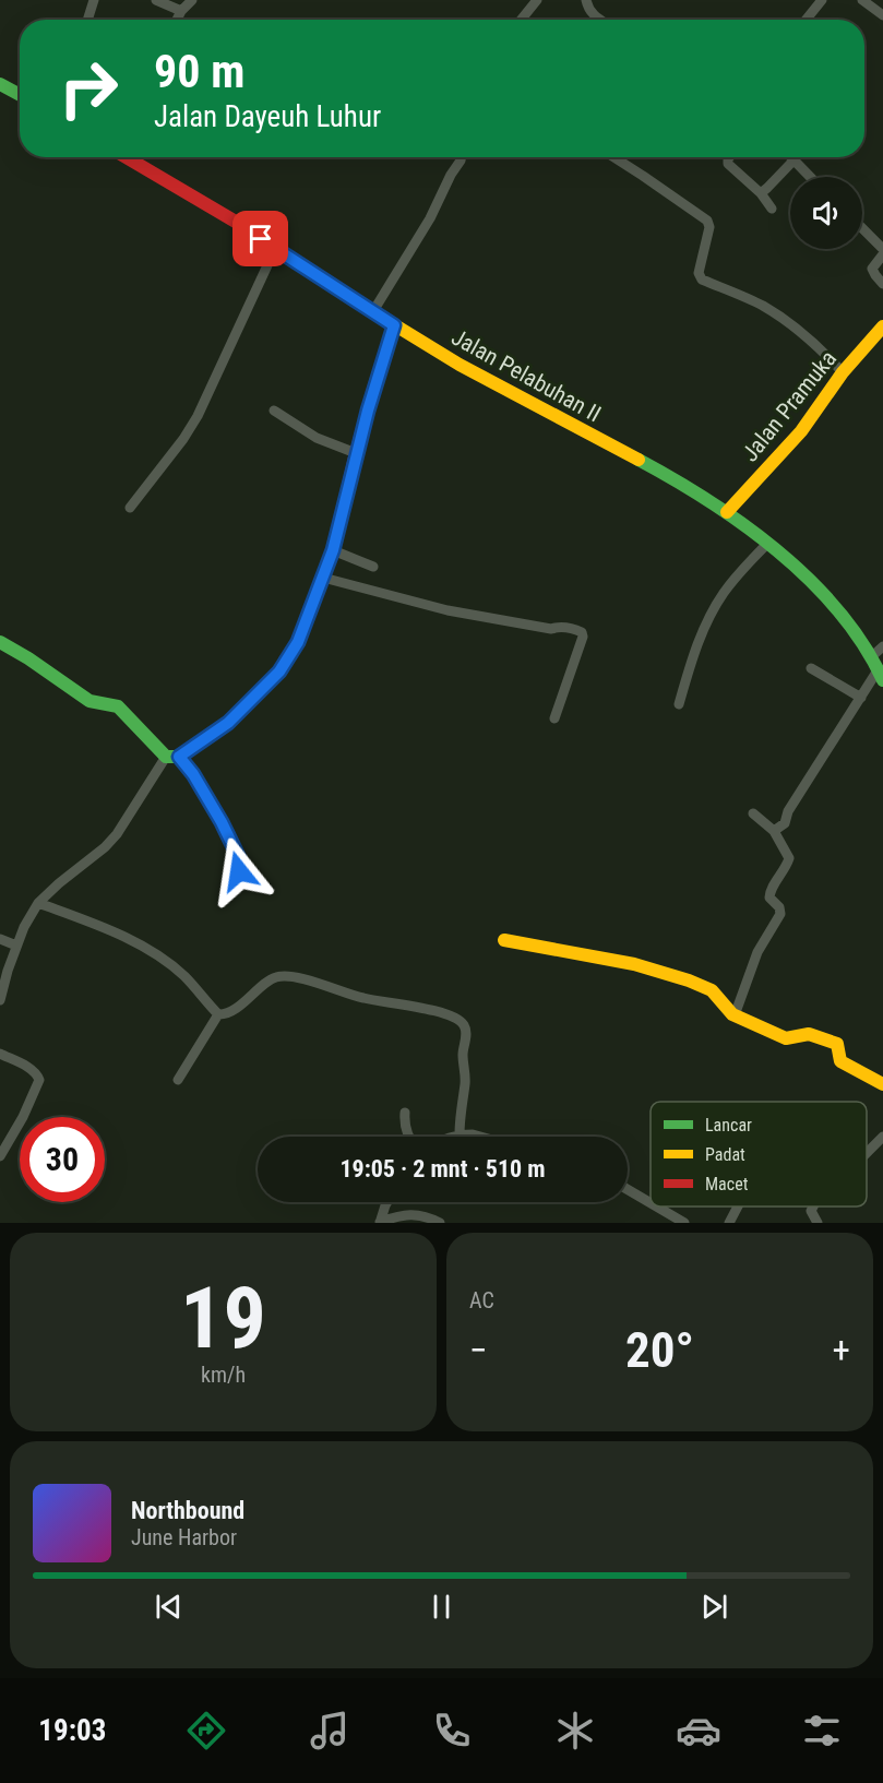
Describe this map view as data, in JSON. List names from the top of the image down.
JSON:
{
  "streets": {
    "street": ["Jalan Pelabuhan II", "Jalan Pramuka"]
  },
  "crossings": [
    ["Jalan Pelabuhan II", "Jalan Pramuka"]
  ],
  "legend": ["Lancar", "Padat", "Macet"],
  "page": {
    "turn": ["90 m", "Jalan Dayeuh Luhur"],
    "limit": "30",
    "trip": "19:05 · 2 mnt · 510 m",
    "tile": [
      ["19", "km/h"],
      "AC"
    ],
    "heat": ["−", "20°", "+"],
    "song": ["Northbound", "June Harbor"],
    "tabs": "19:03"
  }
}
